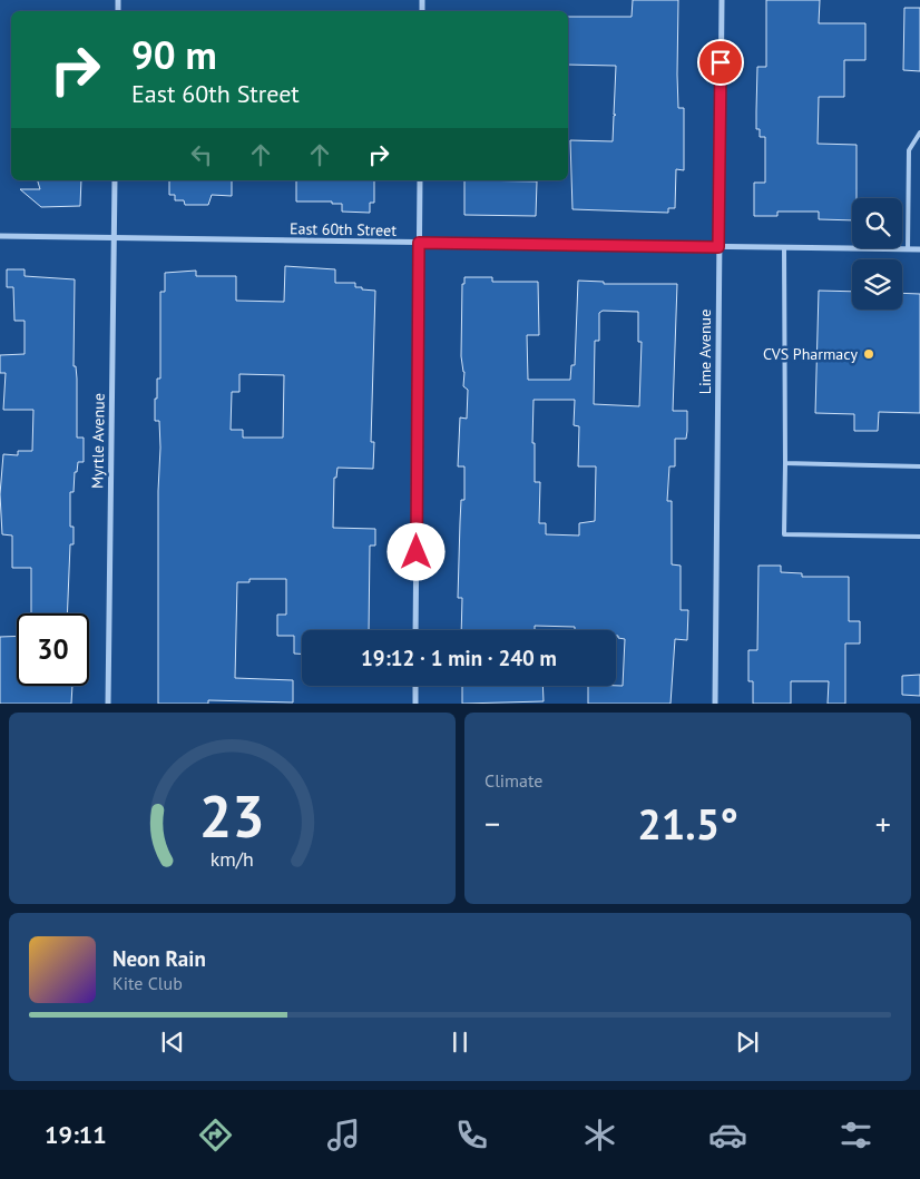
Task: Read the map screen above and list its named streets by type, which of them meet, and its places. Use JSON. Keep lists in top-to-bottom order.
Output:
{
  "streets": {
    "street": ["East 60th Street", "Lime Avenue", "Myrtle Avenue"]
  },
  "crossings": [
    ["East 60th Street", "Lime Avenue"],
    ["East 60th Street", "Myrtle Avenue"]
  ],
  "places": ["CVS Pharmacy"],
  "page": {
    "turn": ["90 m", "East 60th Street"],
    "limit": "30",
    "trip": "19:12 · 1 min · 240 m",
    "tile": "Climate",
    "heat": ["−", "21.5°", "+"],
    "song": ["Neon Rain", "Kite Club"],
    "tabs": "19:11",
    "gauge": ["23", "km/h"]
  }
}
